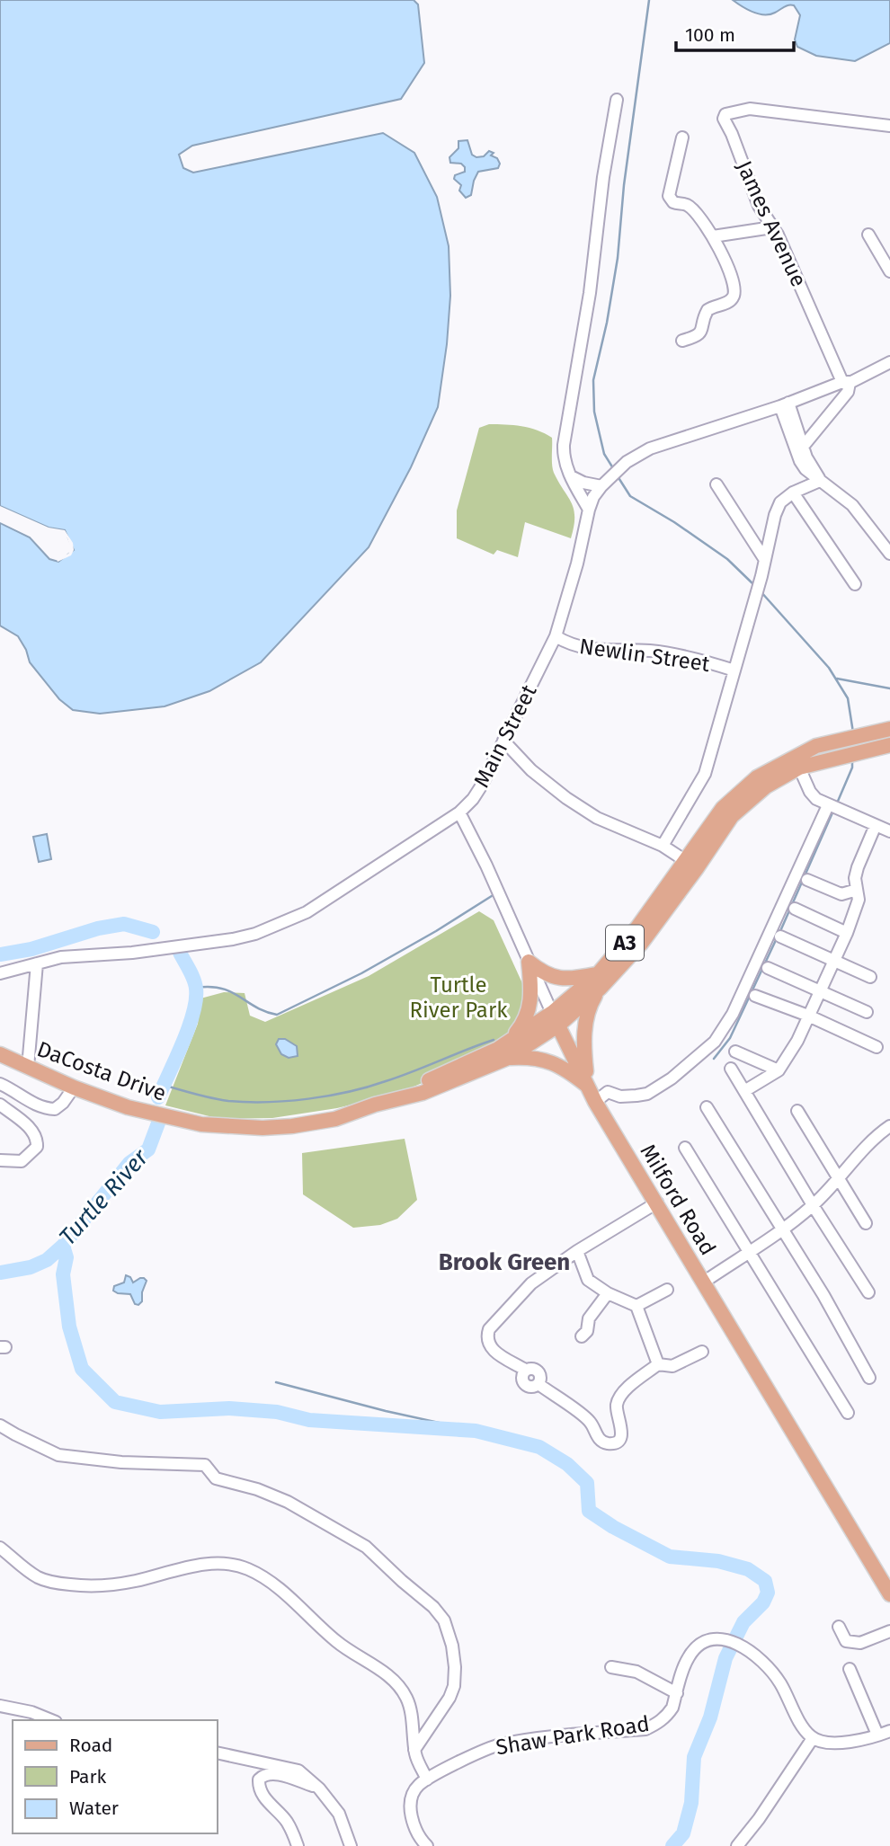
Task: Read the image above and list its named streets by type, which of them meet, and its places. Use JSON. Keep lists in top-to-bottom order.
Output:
{
  "streets": {
    "main road": ["A3", "DaCosta Drive", "Milford Road"],
    "street": [
      "James Avenue",
      "Newlin Street",
      "Main Street",
      "Shaw Park Road"
    ]
  },
  "crossings": [
    ["James Avenue", "Main Street"],
    ["Newlin Street", "Main Street"],
    ["Main Street", "Milford Road"],
    ["A3", "DaCosta Drive"],
    ["A3", "Milford Road"]
  ],
  "districts": ["Brook Green"],
  "water": ["Turtle River"],
  "parks": ["Turtle River Park"],
  "legend": ["Road", "Park", "Water"],
  "scale_bar": "100 m"
}
